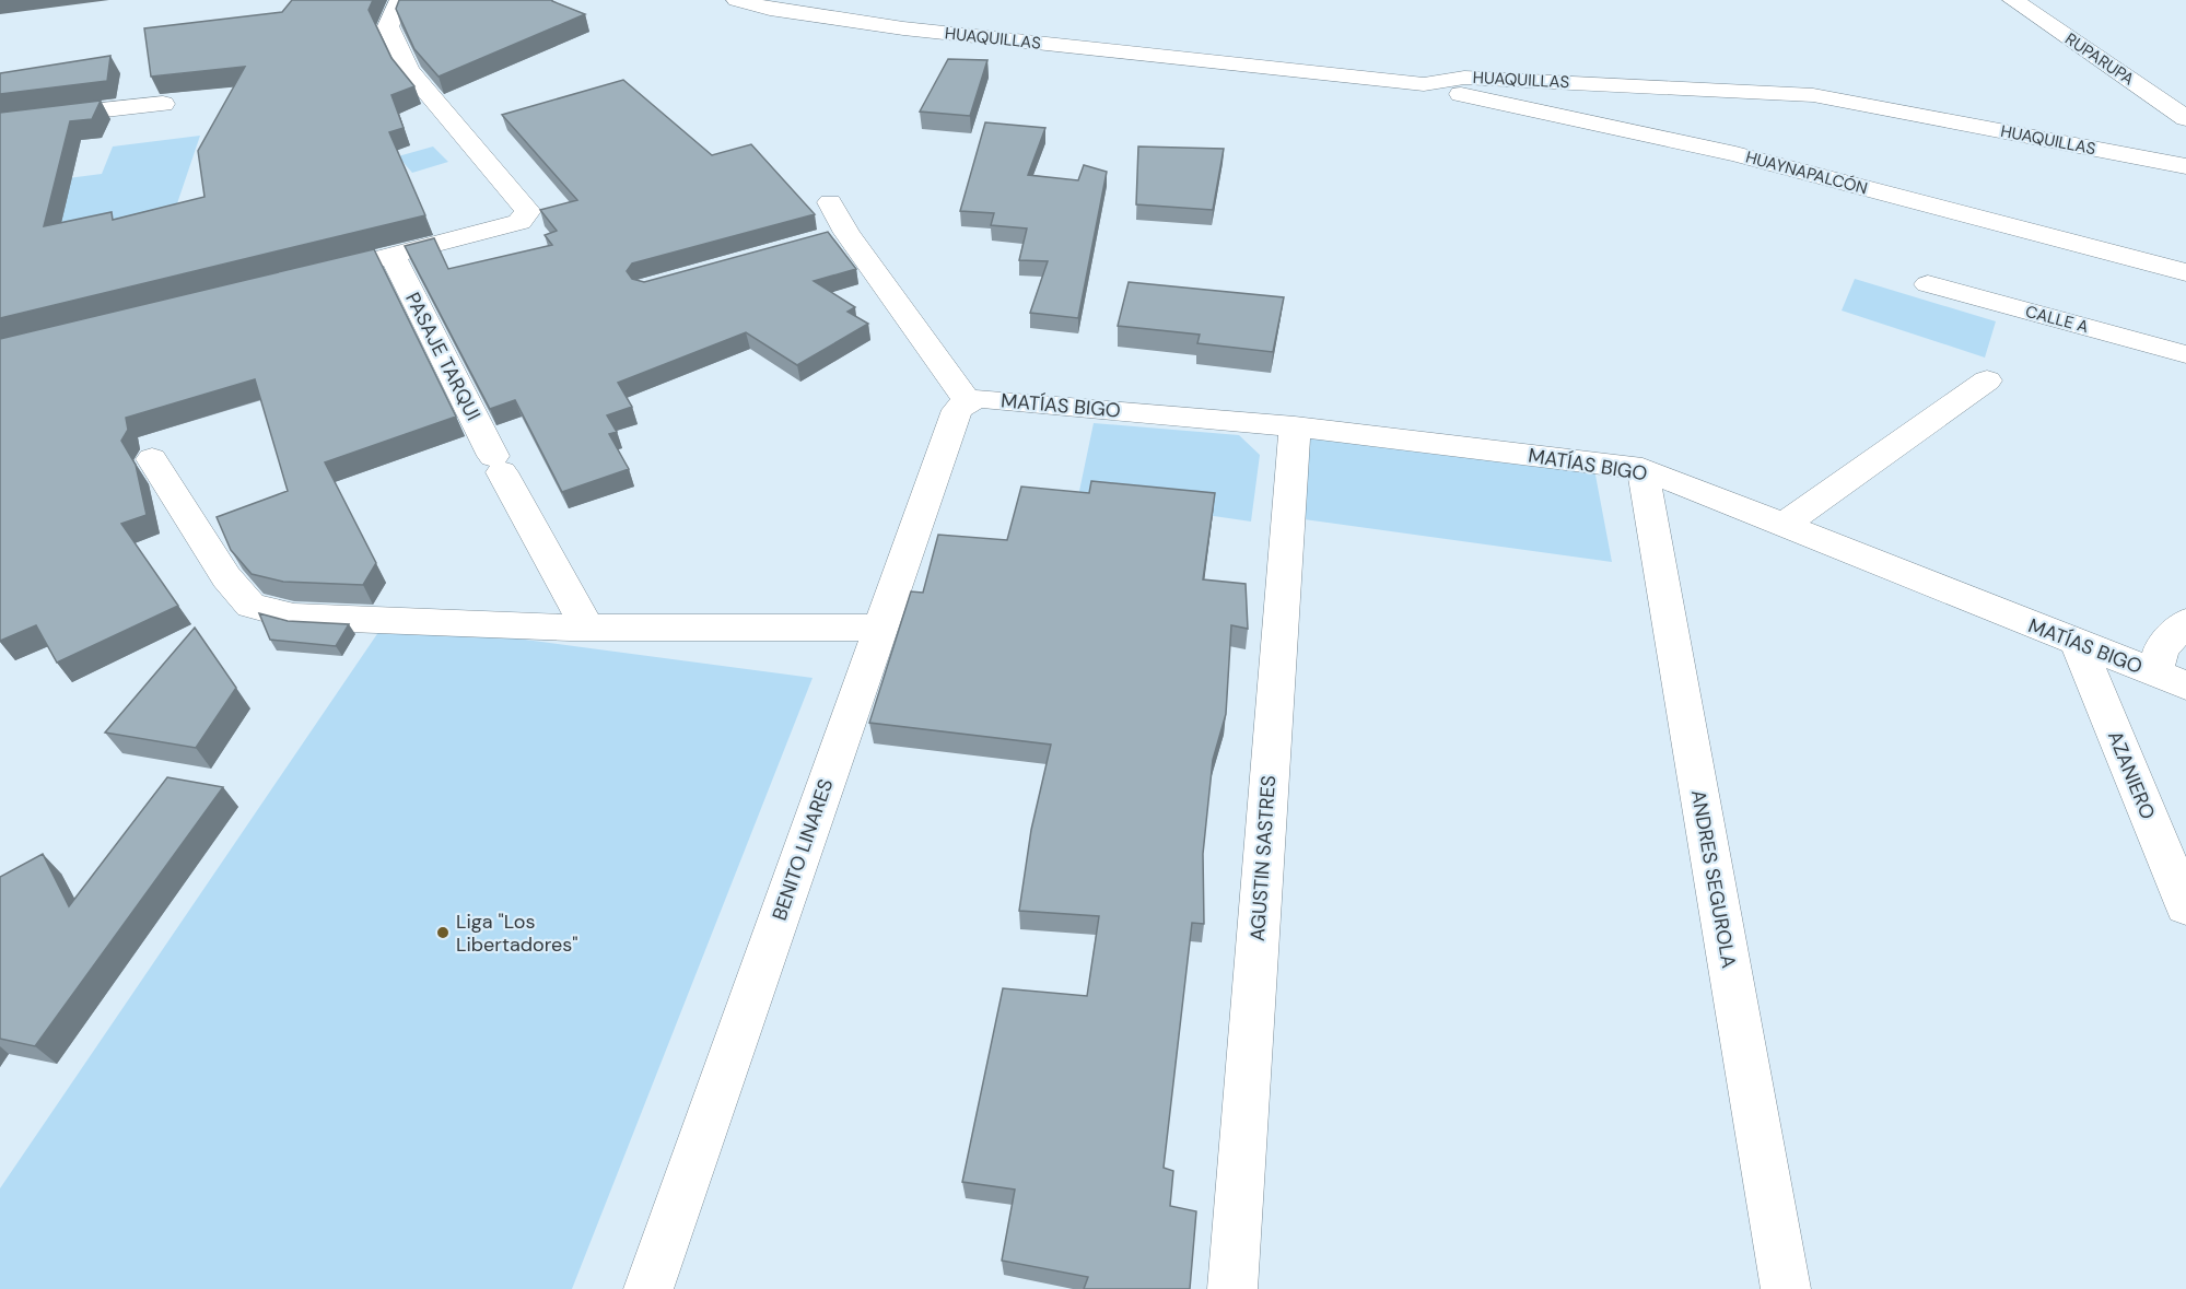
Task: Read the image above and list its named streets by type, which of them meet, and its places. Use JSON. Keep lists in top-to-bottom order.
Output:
{
  "streets": {
    "street": [
      "HUAQUILLAS",
      "RUPARUPA",
      "HUAYNAPALCÓN",
      "CALLE A",
      "PASAJE TARQUI",
      "MATÍAS BIGO",
      "AZANIERO",
      "BENITO LINARES",
      "AGUSTIN SASTRES",
      "ANDRES SEGUROLA"
    ]
  },
  "crossings": [
    ["HUAQUILLAS", "HUAYNAPALCÓN"],
    ["MATÍAS BIGO", "AZANIERO"],
    ["MATÍAS BIGO", "BENITO LINARES"],
    ["MATÍAS BIGO", "AGUSTIN SASTRES"],
    ["MATÍAS BIGO", "ANDRES SEGUROLA"]
  ],
  "places": ["Liga \"Los Libertadores\""]
}
